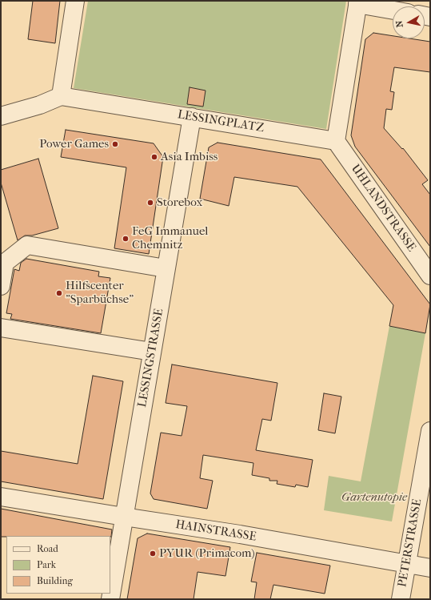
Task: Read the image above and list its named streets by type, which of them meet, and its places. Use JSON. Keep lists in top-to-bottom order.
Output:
{
  "streets": {
    "street": [
      "LESSINGPLATZ",
      "UHLANDSTRASSE",
      "LESSINGSTRASSE",
      "HAINSTRASSE",
      "PETERSTRASSE"
    ]
  },
  "crossings": [
    ["LESSINGPLATZ", "UHLANDSTRASSE"],
    ["LESSINGPLATZ", "LESSINGSTRASSE"],
    ["LESSINGSTRASSE", "HAINSTRASSE"],
    ["HAINSTRASSE", "PETERSTRASSE"]
  ],
  "parks": ["Gartenutopie"],
  "places": [
    "Power Games",
    "Asia Imbiss",
    "Storebox",
    "FeG Immanuel Chemnitz",
    "Hilfscenter \"Sparbüchse\"",
    "PYUR (Primacom)"
  ],
  "legend": ["Road", "Park", "Building"],
  "north": "left"
}
